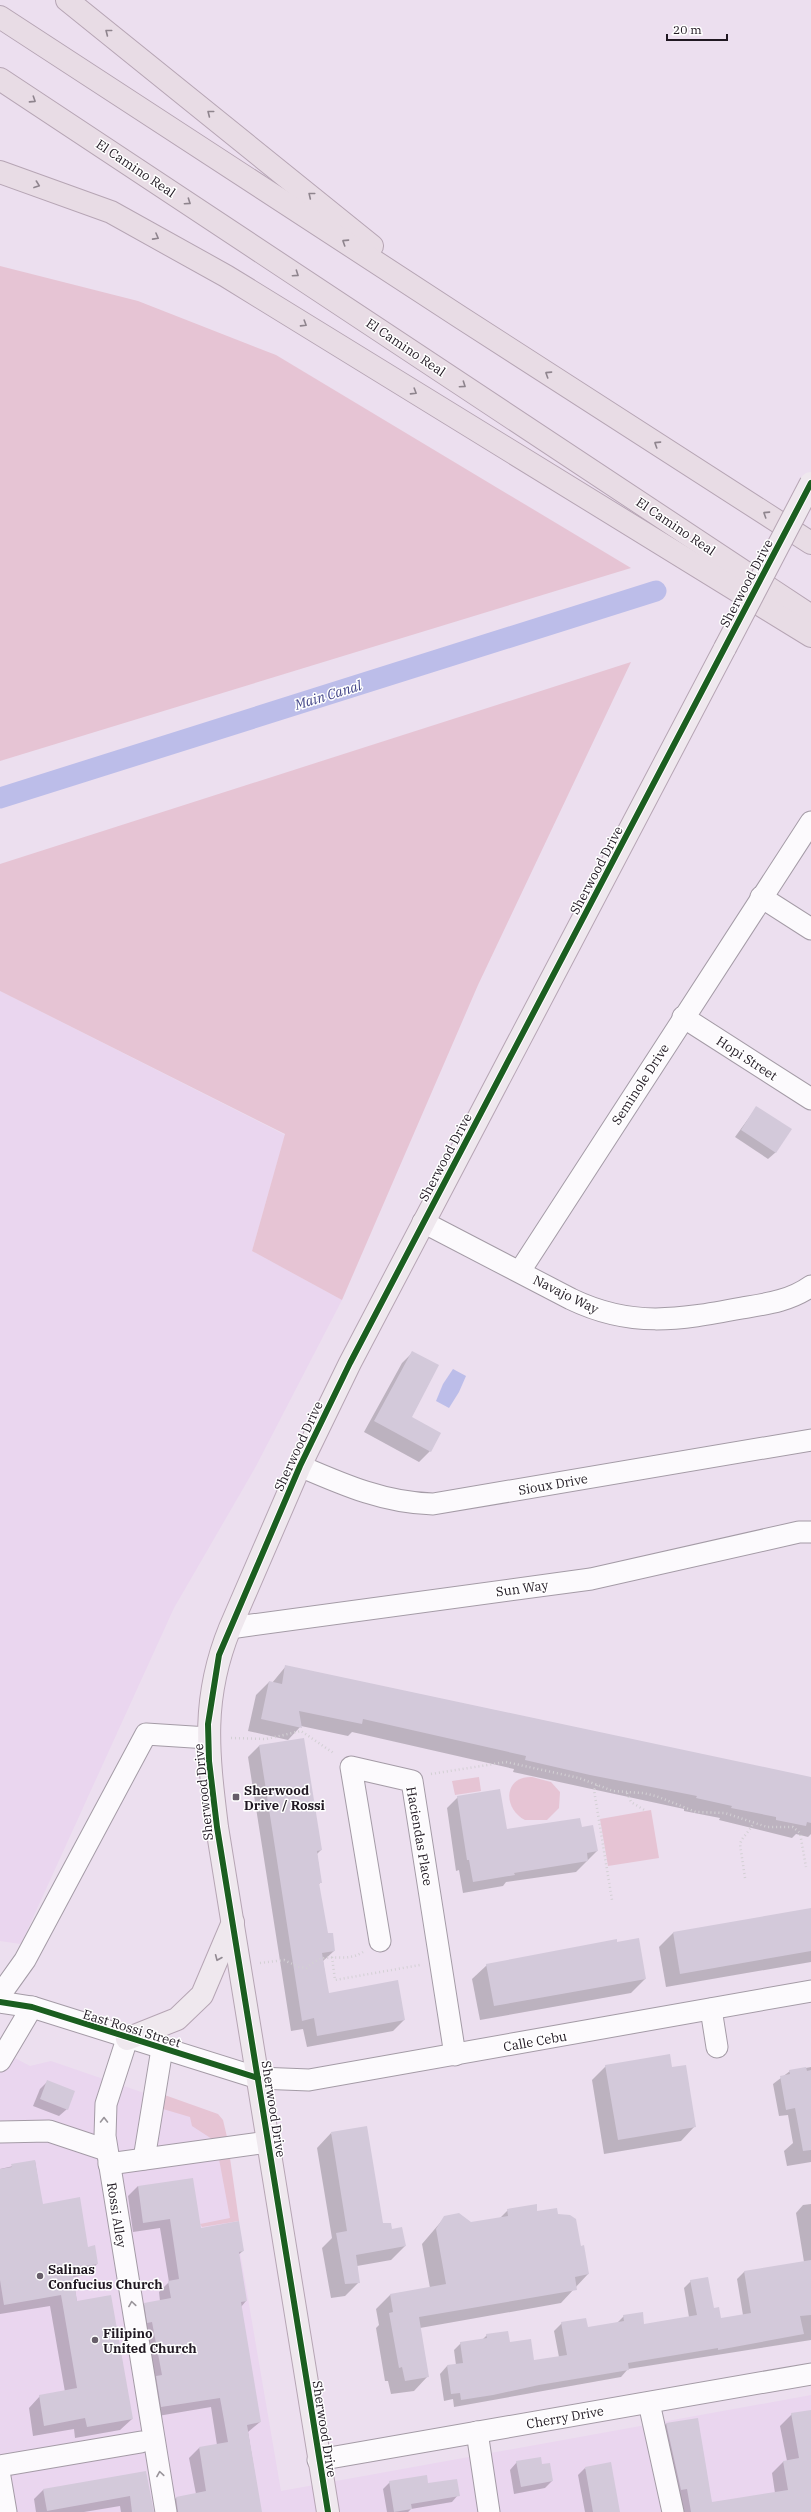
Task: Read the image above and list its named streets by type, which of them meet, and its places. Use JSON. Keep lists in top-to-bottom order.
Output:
{
  "streets": {
    "highway": ["El Camino Real"],
    "main road": ["Sherwood Drive"],
    "street": [
      "Hopi Street",
      "Seminole Drive",
      "Navajo Way",
      "Sioux Drive",
      "Sun Way",
      "Haciendas Place",
      "East Rossi Street",
      "Calle Cebu",
      "Rossi Alley",
      "Cherry Drive"
    ]
  },
  "crossings": [
    ["Sherwood Drive", "Navajo Way"],
    ["Sherwood Drive", "Sioux Drive"],
    ["Sherwood Drive", "Sun Way"],
    ["Sherwood Drive", "East Rossi Street"],
    ["Sherwood Drive", "Calle Cebu"],
    ["Sherwood Drive", "Cherry Drive"],
    ["Hopi Street", "Seminole Drive"],
    ["Seminole Drive", "Navajo Way"],
    ["Haciendas Place", "Calle Cebu"],
    ["East Rossi Street", "Calle Cebu"],
    ["East Rossi Street", "Rossi Alley"]
  ],
  "water": ["Main Canal"],
  "places": {
    "transit": ["Sherwood Drive / Rossi"],
    "other": ["Salinas Confucius Church", "Filipino United Church"]
  },
  "scale_bar": "20 m"
}
